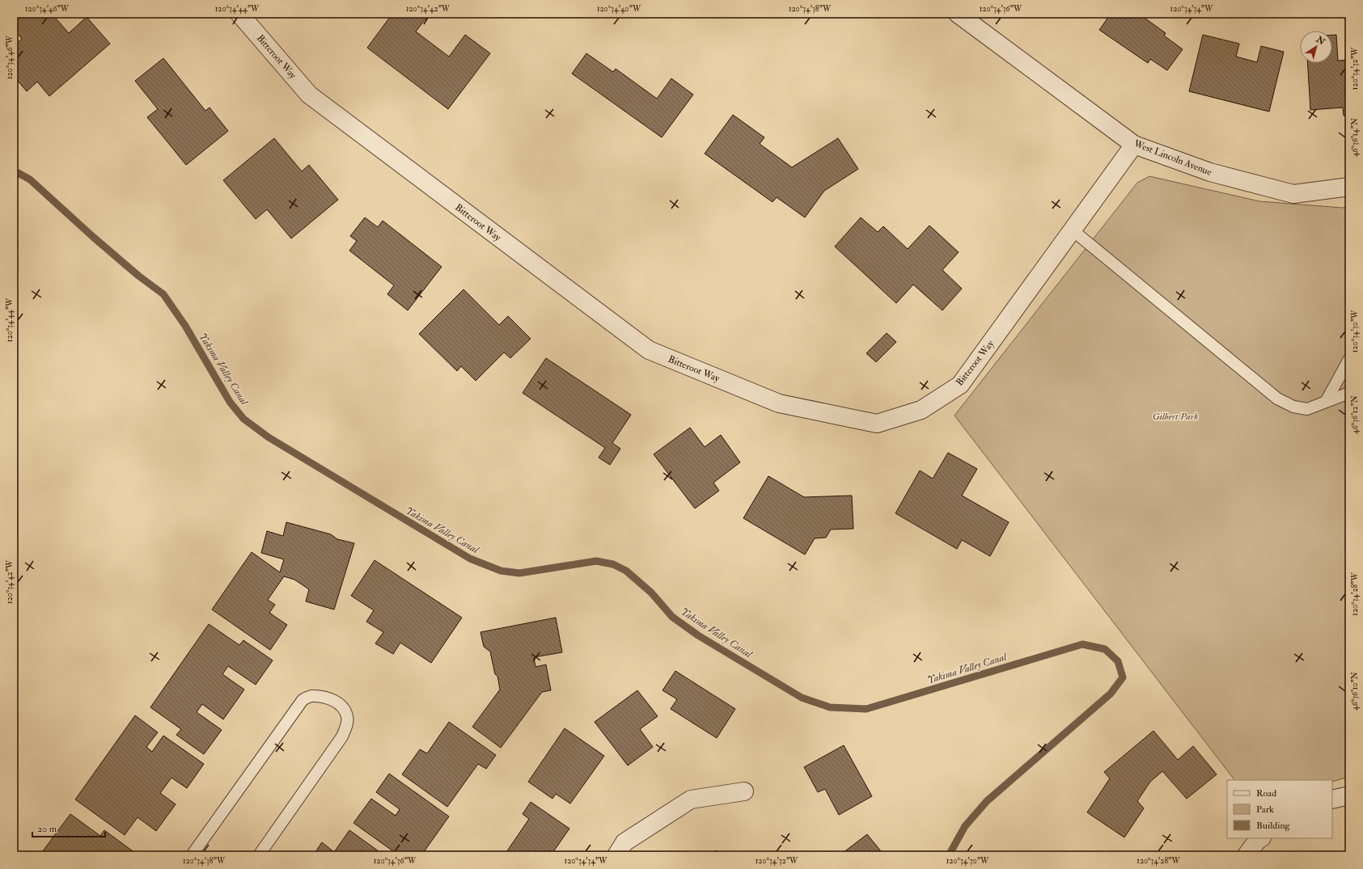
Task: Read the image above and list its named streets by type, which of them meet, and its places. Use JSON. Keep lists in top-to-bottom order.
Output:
{
  "streets": {
    "street": ["Bitteroot Way", "West Lincoln Avenue"]
  },
  "crossings": [
    ["Bitteroot Way", "West Lincoln Avenue"]
  ],
  "water": ["Yakima Valley Canal"],
  "parks": ["Gilbert Park"],
  "legend": ["Road", "Park", "Building"],
  "scale_bar": "20 m",
  "north": "top right",
  "coordinates": [
    "120°34'46\"W",
    "120°34'44\"W",
    "120°34'42\"W",
    "120°34'40\"W",
    "120°34'38\"W",
    "120°34'36\"W",
    "120°34'34\"W",
    "120°34'32\"W",
    "46°36'14\"N",
    "120°34'30\"W",
    "46°36'12\"N",
    "120°34'28\"W",
    "46°36'10\"N"
  ]
}
